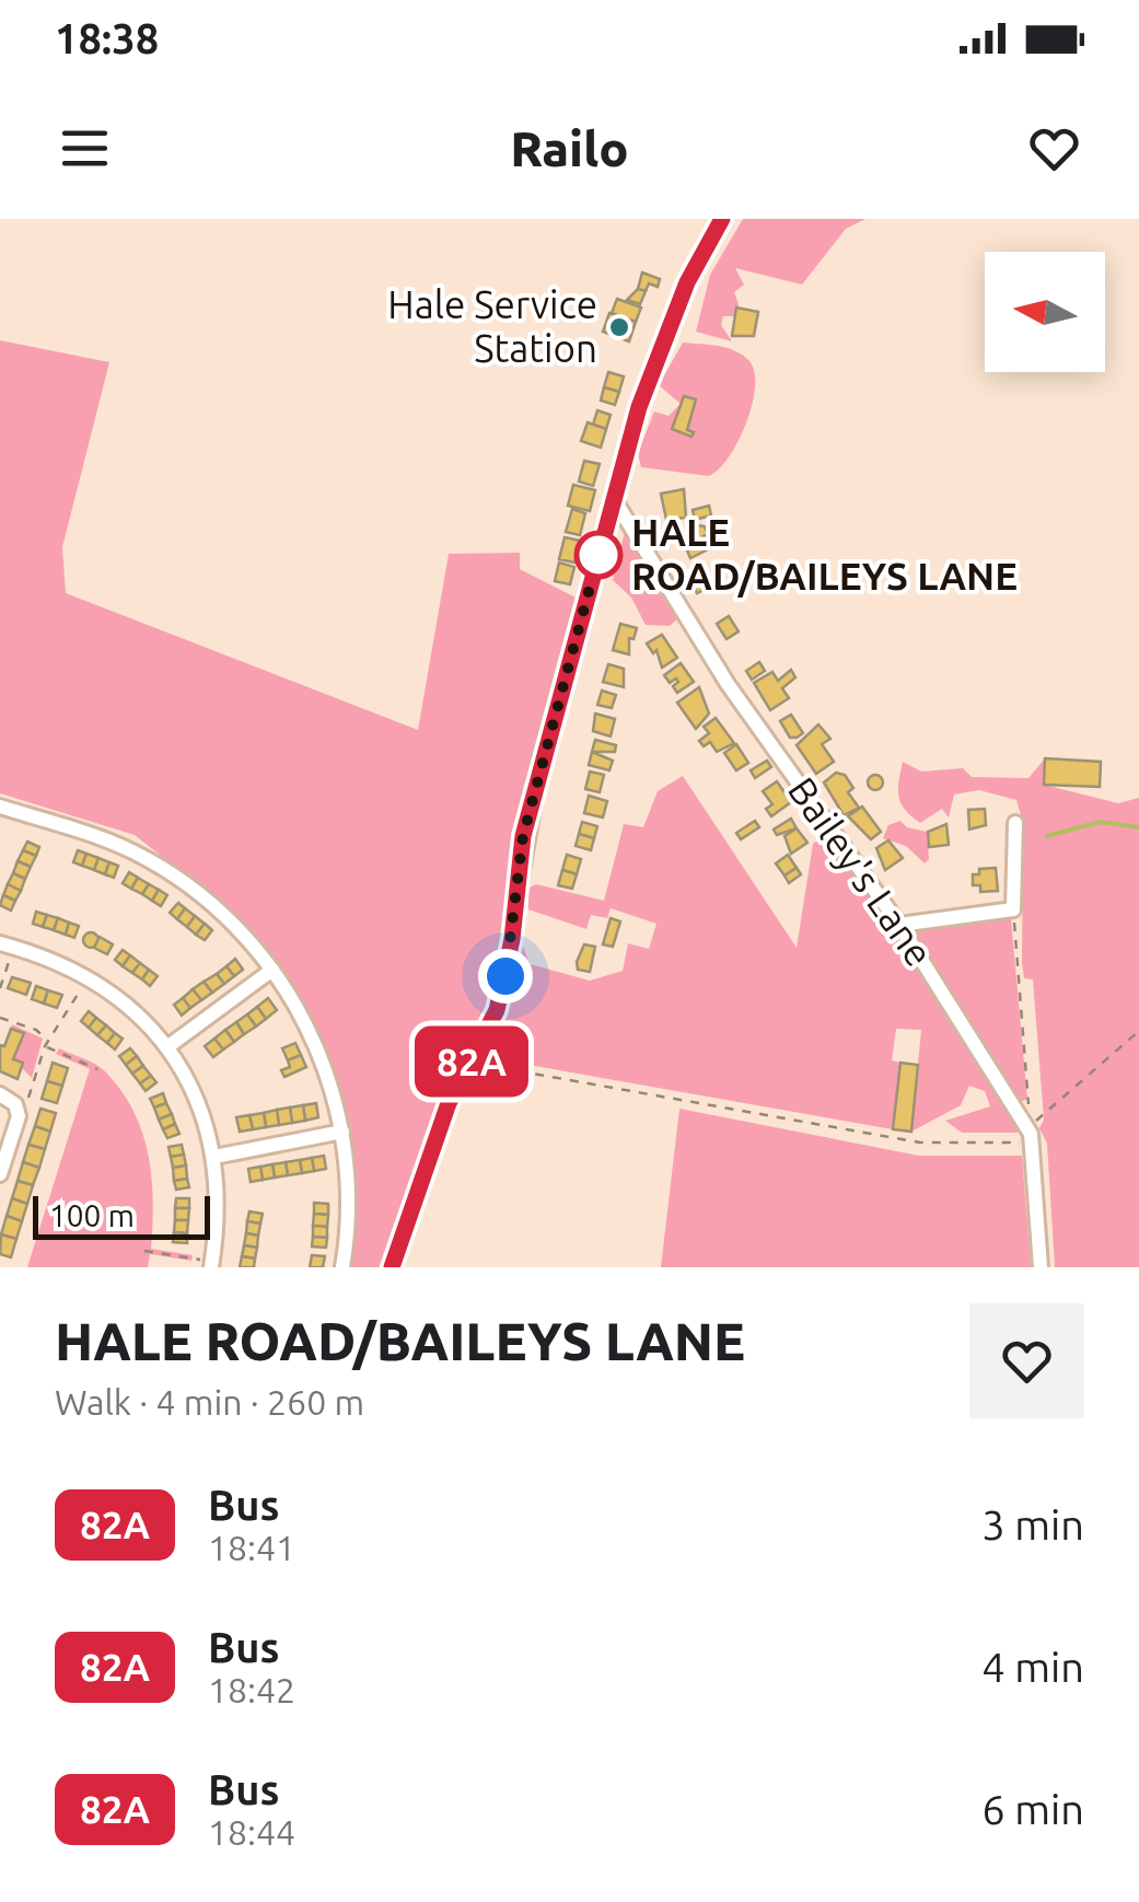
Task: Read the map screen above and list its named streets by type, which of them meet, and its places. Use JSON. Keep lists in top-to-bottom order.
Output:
{
  "streets": {
    "street": ["Bailey's Lane"]
  },
  "places": ["Hale Service Station", "HALE ROAD/BAILEYS LANE"],
  "lines": ["bus line 82A"],
  "scale_bar": "100 m",
  "north": "left",
  "page": {
    "status": "18:38",
    "header": "Railo",
    "on_map": "82A",
    "scale": "100 m",
    "heading": ["HALE ROAD/BAILEYS LANE", "Walk · 4 min · 260 m"],
    "list": [
      {
        "mark": "82A",
        "name": "Bus",
        "note": "18:41",
        "value": "3 min"
      },
      {
        "mark": "82A",
        "name": "Bus",
        "note": "18:42",
        "value": "4 min"
      },
      {
        "mark": "82A",
        "name": "Bus",
        "note": "18:44",
        "value": "6 min"
      }
    ]
  }
}
